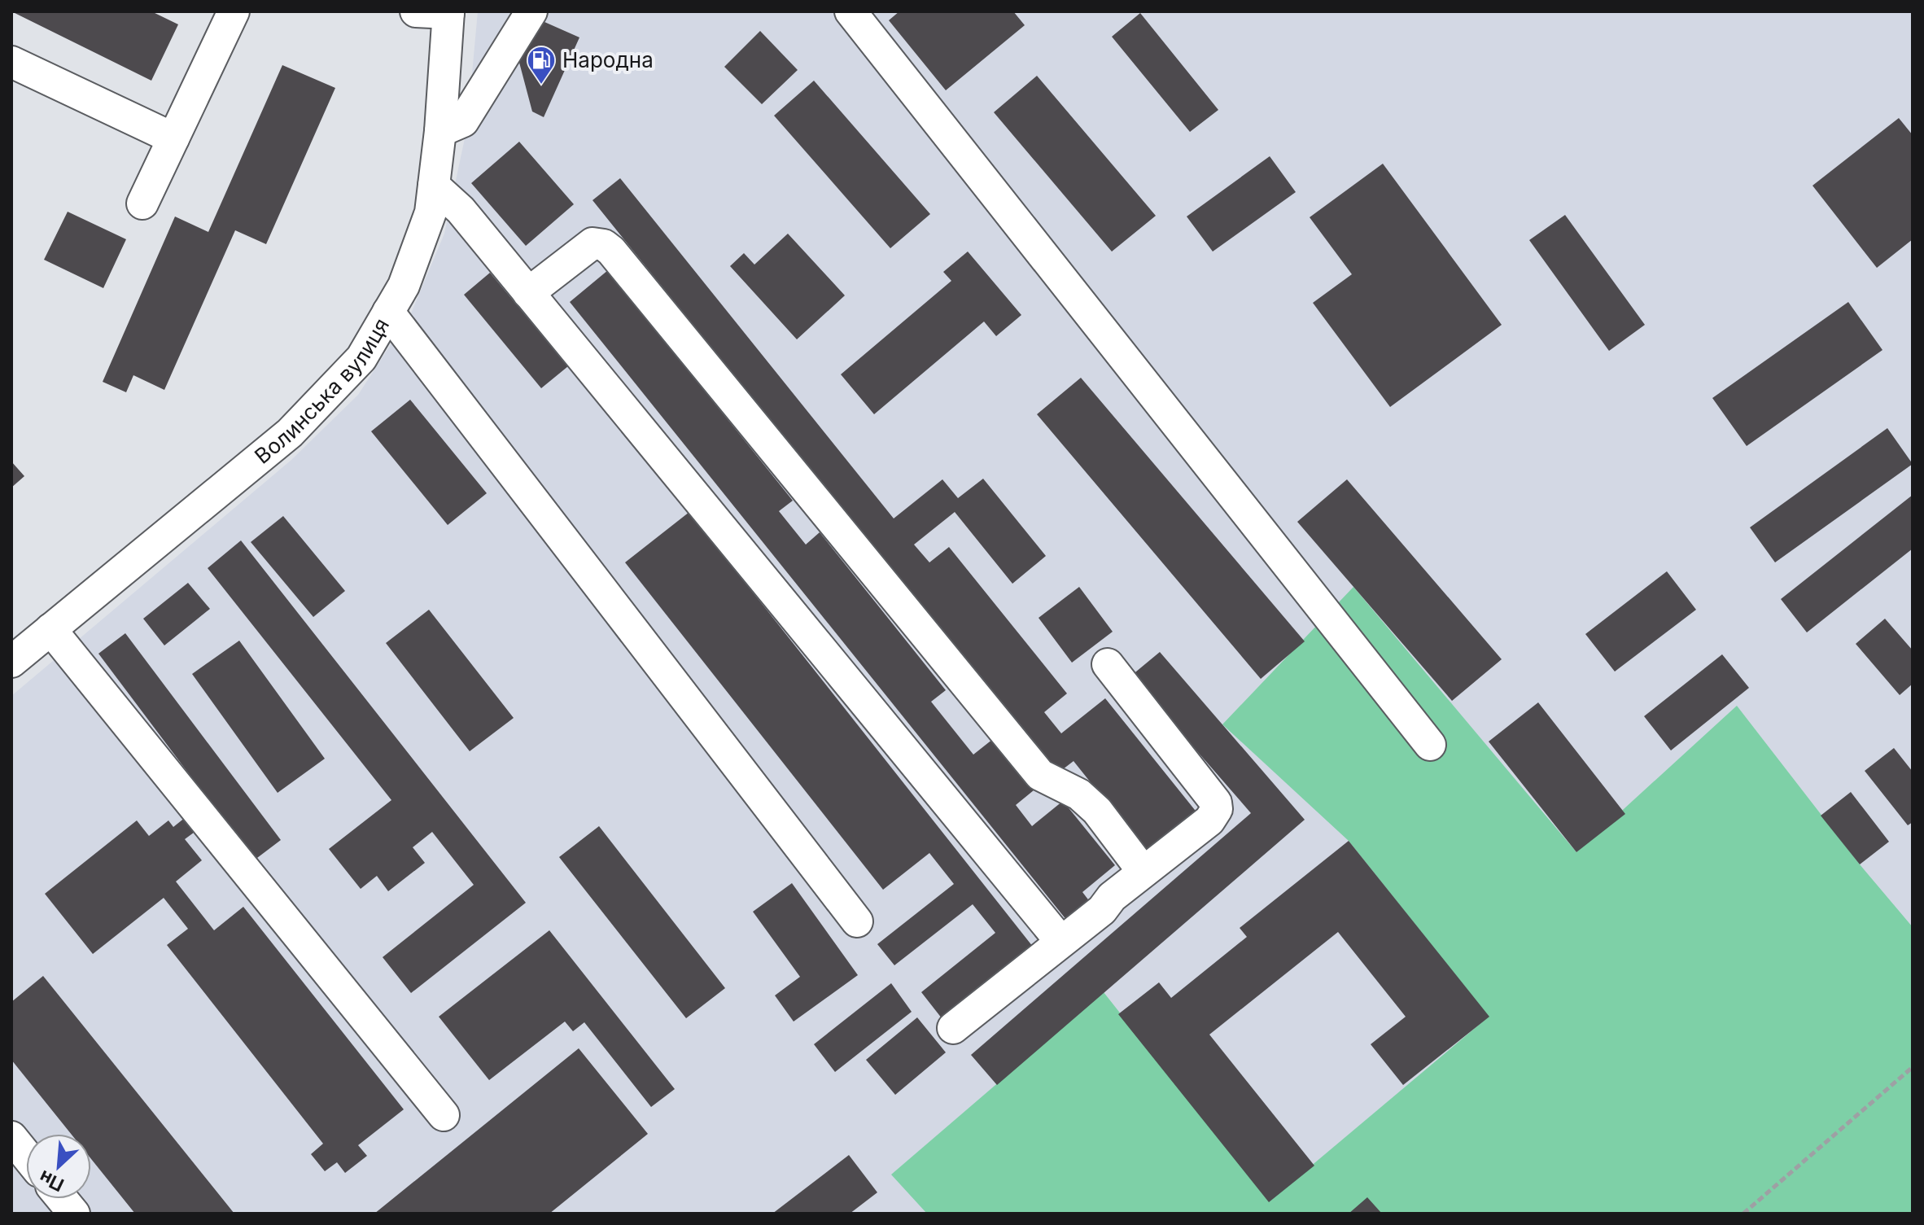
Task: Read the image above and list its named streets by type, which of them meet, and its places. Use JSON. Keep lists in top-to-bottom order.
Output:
{
  "streets": {
    "street": ["Волинська вулиця"]
  },
  "places": {
    "fuel station": ["Народна"]
  },
  "north": "bottom left"
}
